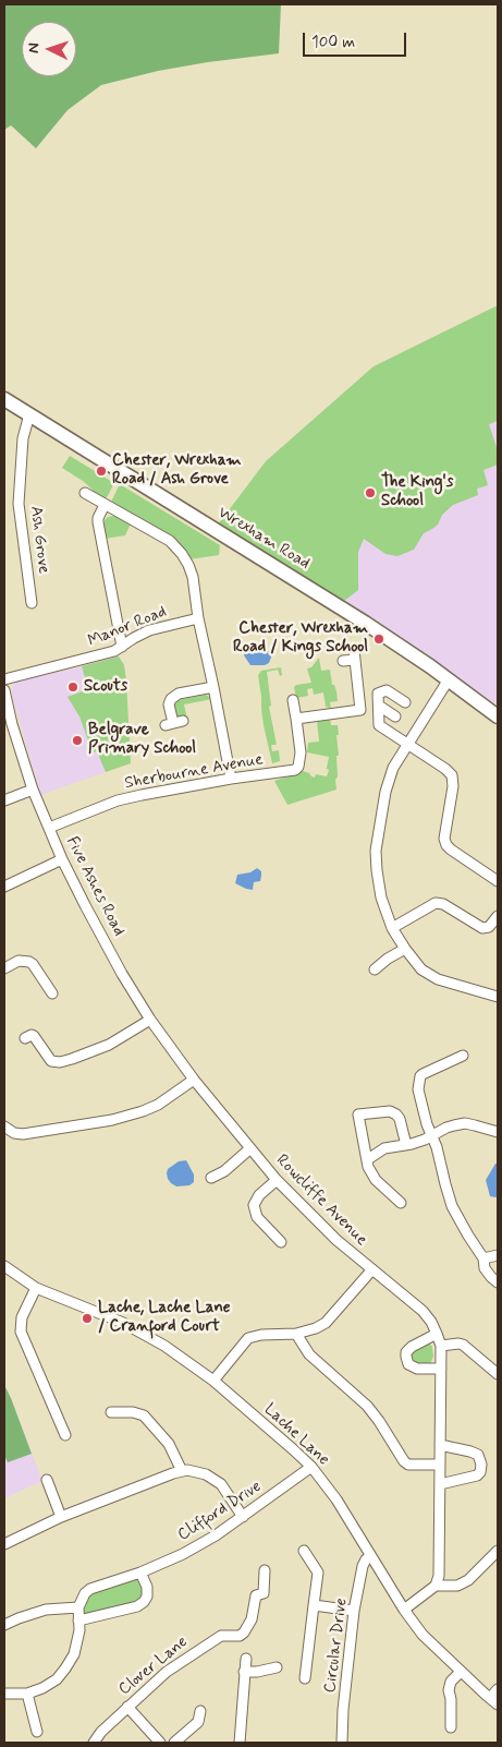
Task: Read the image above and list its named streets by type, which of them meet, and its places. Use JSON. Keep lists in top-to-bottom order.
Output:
{
  "streets": {
    "highway": ["Wrexham Road"],
    "street": [
      "Ash Grove",
      "Manor Road",
      "Sherbourne Avenue",
      "Five Ashes Road",
      "Rowcliffe Avenue",
      "Lache Lane",
      "Clifford Drive",
      "Circular Drive",
      "Clover Lane"
    ]
  },
  "crossings": [
    ["Wrexham Road", "Ash Grove"],
    ["Sherbourne Avenue", "Five Ashes Road"],
    ["Five Ashes Road", "Rowcliffe Avenue"],
    ["Lache Lane", "Clifford Drive"],
    ["Lache Lane", "Circular Drive"]
  ],
  "places": [
    "Chester, Wrexham Road / Ash Grove",
    "The King's School",
    "Chester, Wrexham Road / Kings School",
    "Scouts",
    "Belgrave Primary School",
    "Lache, Lache Lane / Cranford Court"
  ],
  "scale_bar": "100 m",
  "north": "left"
}
